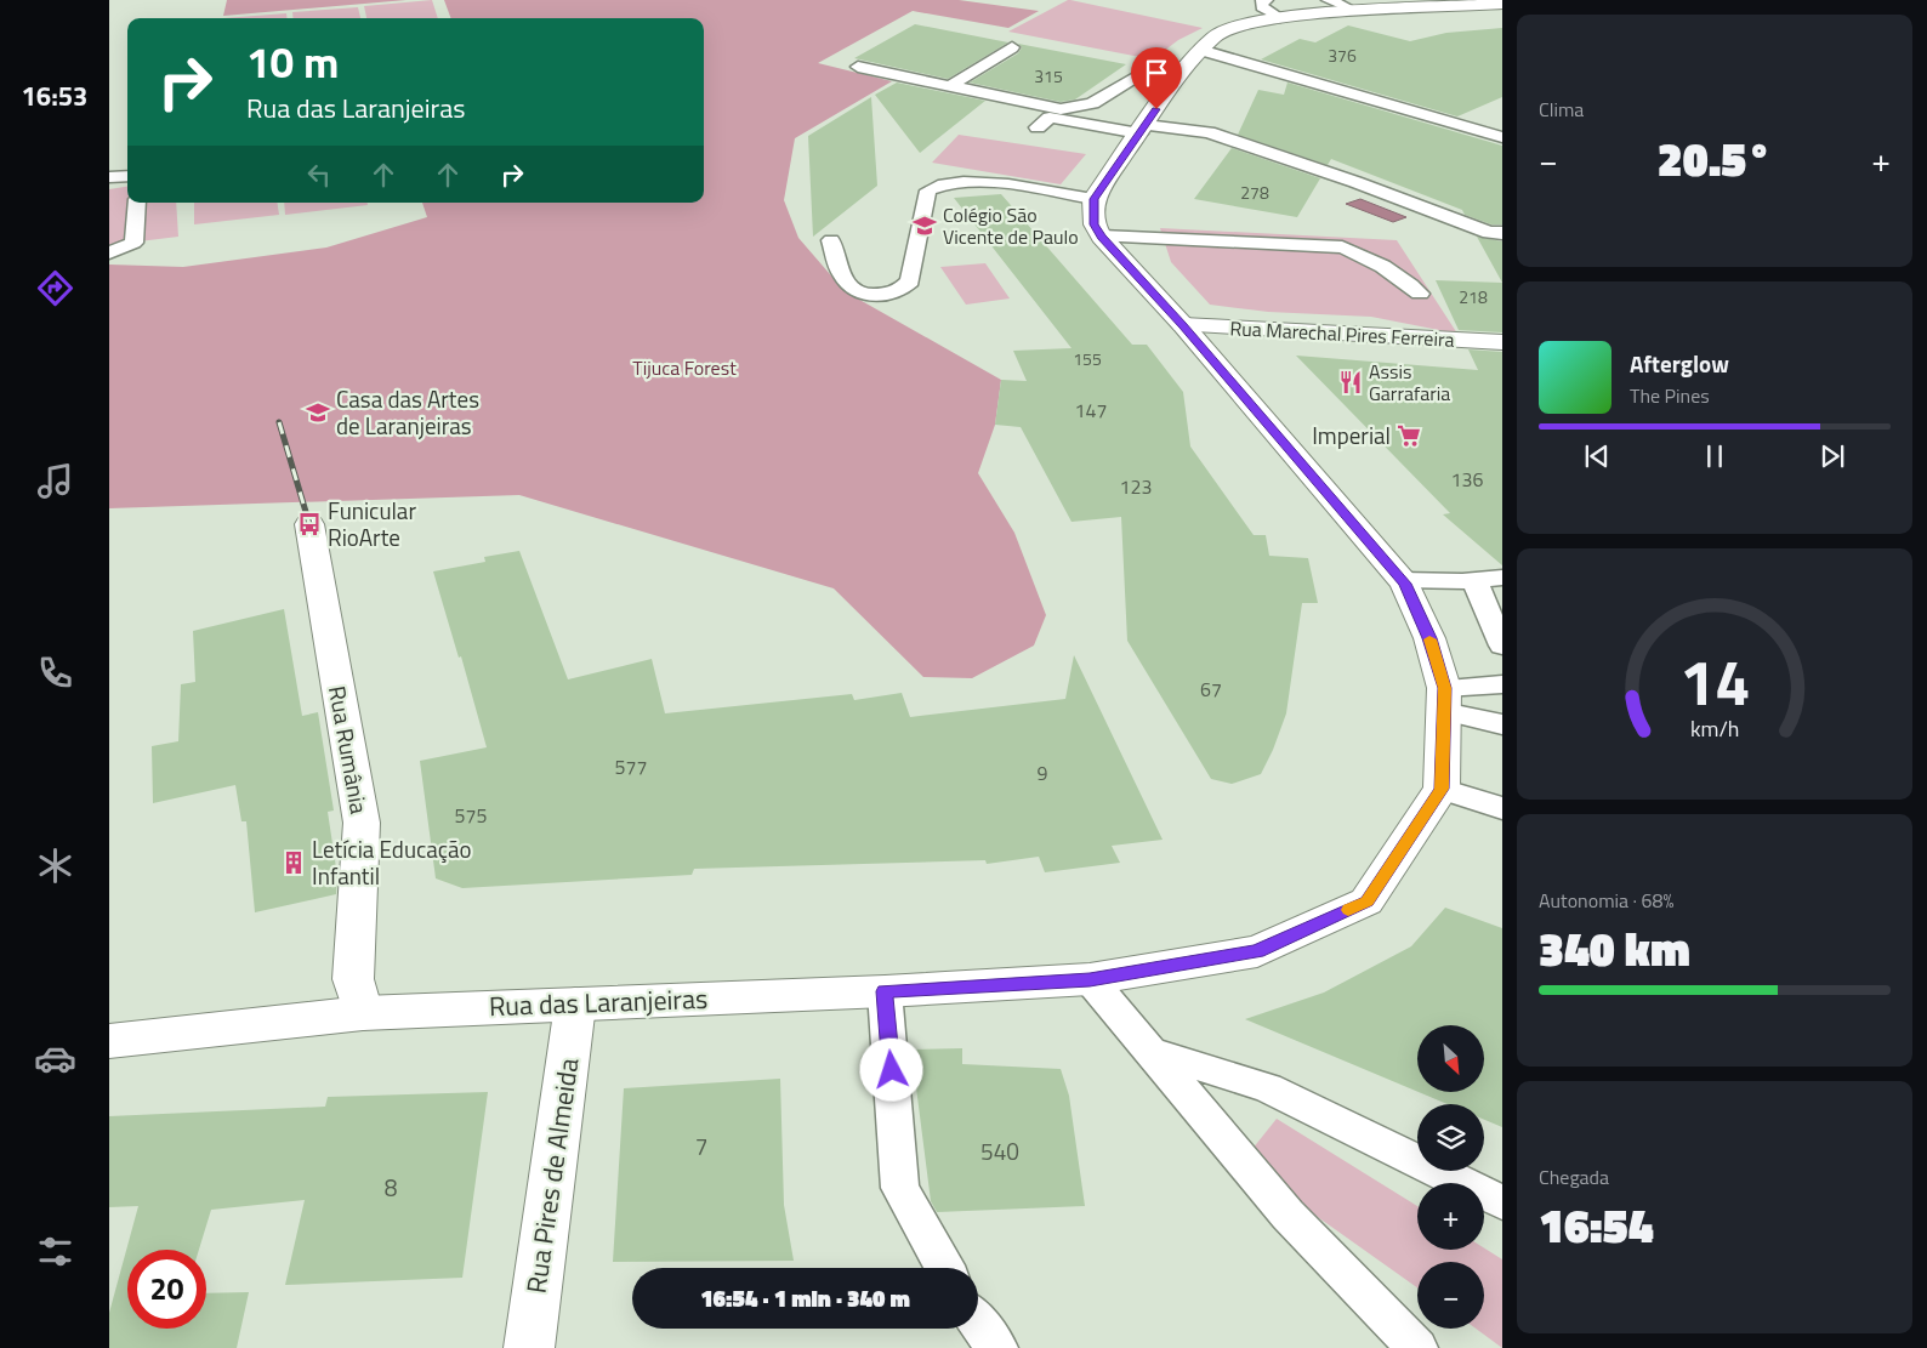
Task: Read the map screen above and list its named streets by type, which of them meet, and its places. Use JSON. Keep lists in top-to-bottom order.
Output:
{
  "streets": {
    "main road": [
      "Rua Marechal Pires Ferreira",
      "Rua Rumânia",
      "Rua das Laranjeiras",
      "Rua Pires de Almeida"
    ]
  },
  "crossings": [
    ["Rua Rumânia", "Rua das Laranjeiras"],
    ["Rua das Laranjeiras", "Rua Pires de Almeida"]
  ],
  "parks": ["Tijuca Forest"],
  "places": {
    "school or university": ["Colégio São Vicente de Paulo", "Casa das Artes de Laranjeiras"],
    "restaurant": ["Assis Garrafaria"],
    "supermarket": ["Imperial"],
    "bus stop": ["Funicular RioArte"],
    "building": ["Letícia Educação Infantil"]
  },
  "house_numbers": [
    "376",
    "315",
    "278",
    "218",
    "155",
    "147",
    "136",
    "123",
    "67",
    "577",
    "9",
    "575",
    "7",
    "540",
    "8"
  ],
  "north": "bottom right",
  "page": {
    "tabs": "16:53",
    "tile": [
      "Clima",
      ["Autonomia · 68%", "340 km"],
      ["Chegada", "16:54"]
    ],
    "turn": ["10 m", "Rua das Laranjeiras"],
    "heat": ["−", "20.5°", "+"],
    "song": ["Afterglow", "The Pines"],
    "map_buttons": ["+", "−"],
    "limit": "20",
    "trip": "16:54 · 1 min · 340 m",
    "gauge": ["14", "km/h"]
  }
}
